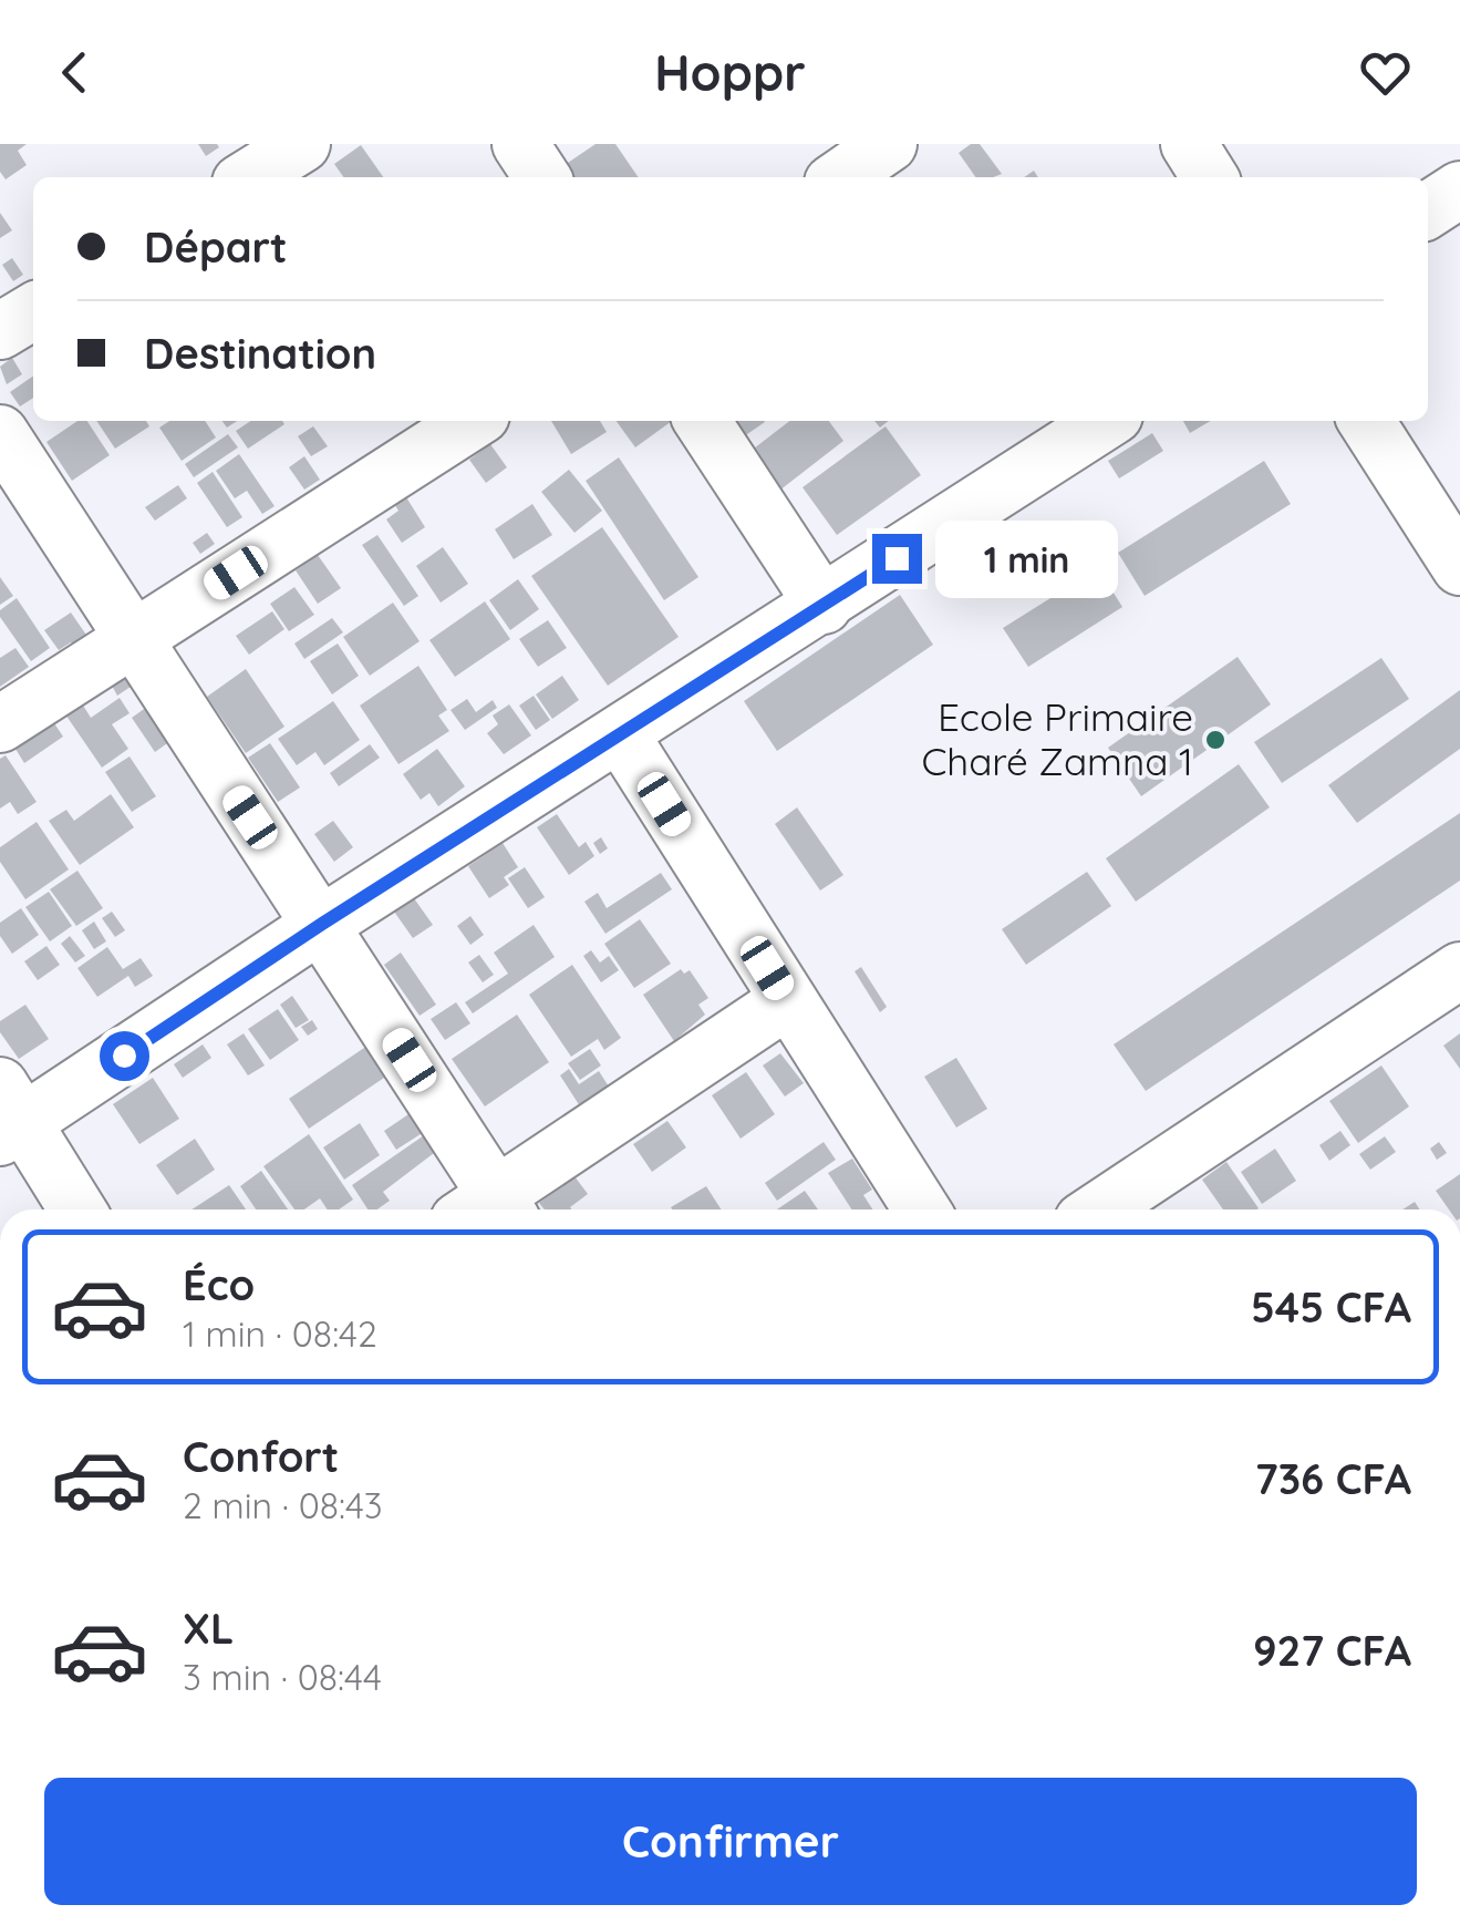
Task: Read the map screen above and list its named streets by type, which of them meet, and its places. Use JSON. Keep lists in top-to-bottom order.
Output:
{
  "places": ["Ecole Primaire Charé Zamna 1"],
  "page": {
    "header": "Hoppr",
    "banner": ["Départ", "Destination"],
    "bubble": "1 min",
    "list": [
      {
        "name": "Éco",
        "note": "1 min · 08:42",
        "value": "545 CFA"
      },
      {
        "name": "Confort",
        "note": "2 min · 08:43",
        "value": "736 CFA"
      },
      {
        "name": "XL",
        "note": "3 min · 08:44",
        "value": "927 CFA"
      }
    ],
    "buttons": "Confirmer"
  }
}
